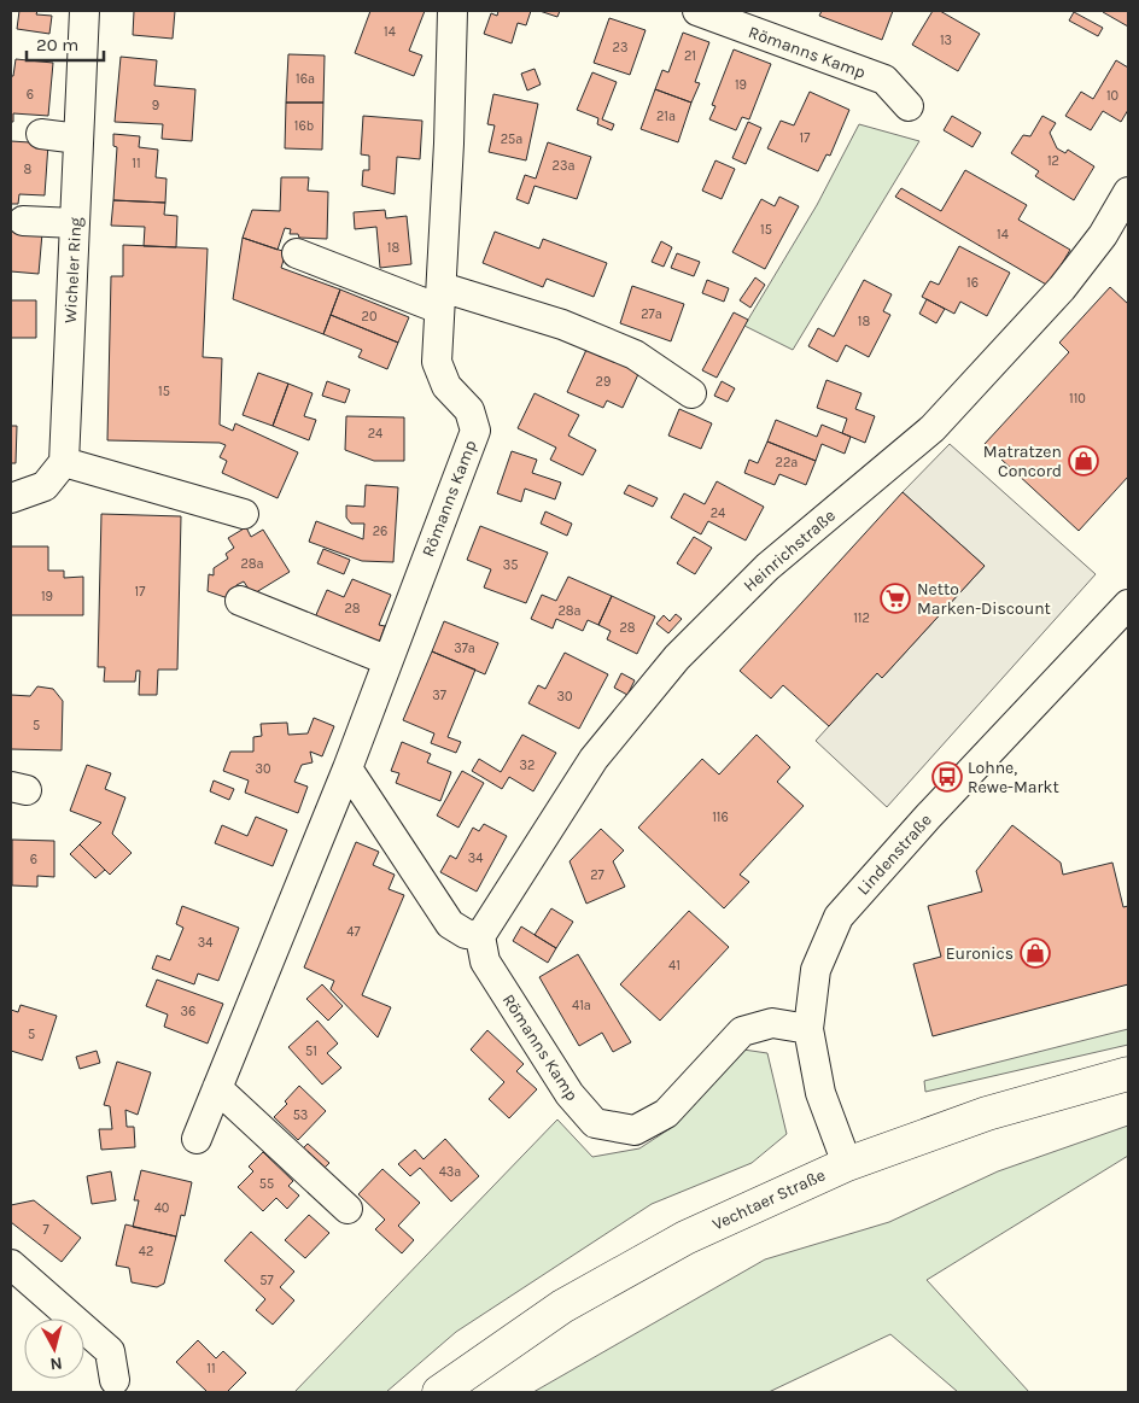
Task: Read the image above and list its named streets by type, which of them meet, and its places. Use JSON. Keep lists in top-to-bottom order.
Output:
{
  "streets": {
    "main road": ["Vechtaer Straße"],
    "street": [
      "Römanns Kamp",
      "Wicheler Ring",
      "Heinrichstraße",
      "Lindenstraße"
    ]
  },
  "crossings": [
    ["Römanns Kamp", "Heinrichstraße"],
    ["Römanns Kamp", "Lindenstraße"],
    ["Lindenstraße", "Vechtaer Straße"]
  ],
  "places": {
    "shop": ["Matratzen Concord", "Euronics"],
    "supermarket": ["Netto Marken-Discount"],
    "bus stop": ["Lohne, Rewe-Markt"]
  },
  "house_numbers": [
    "14",
    "13",
    "23",
    "21",
    "16a",
    "19",
    "6",
    "10",
    "9",
    "21a",
    "16b",
    "17",
    "25a",
    "12",
    "11",
    "23a",
    "8",
    "15",
    "14",
    "18",
    "16",
    "27a",
    "20",
    "18",
    "29",
    "15",
    "110",
    "24",
    "22a",
    "24",
    "26",
    "28a",
    "35",
    "17",
    "19",
    "28",
    "28a",
    "112",
    "28",
    "37a",
    "37",
    "30",
    "5",
    "32",
    "30",
    "116",
    "34",
    "6",
    "27",
    "47",
    "34",
    "41",
    "41a",
    "36",
    "5",
    "51",
    "53",
    "43a",
    "55",
    "40",
    "7",
    "42",
    "57",
    "11"
  ],
  "scale_bar": "20 m",
  "north": "bottom"
}
